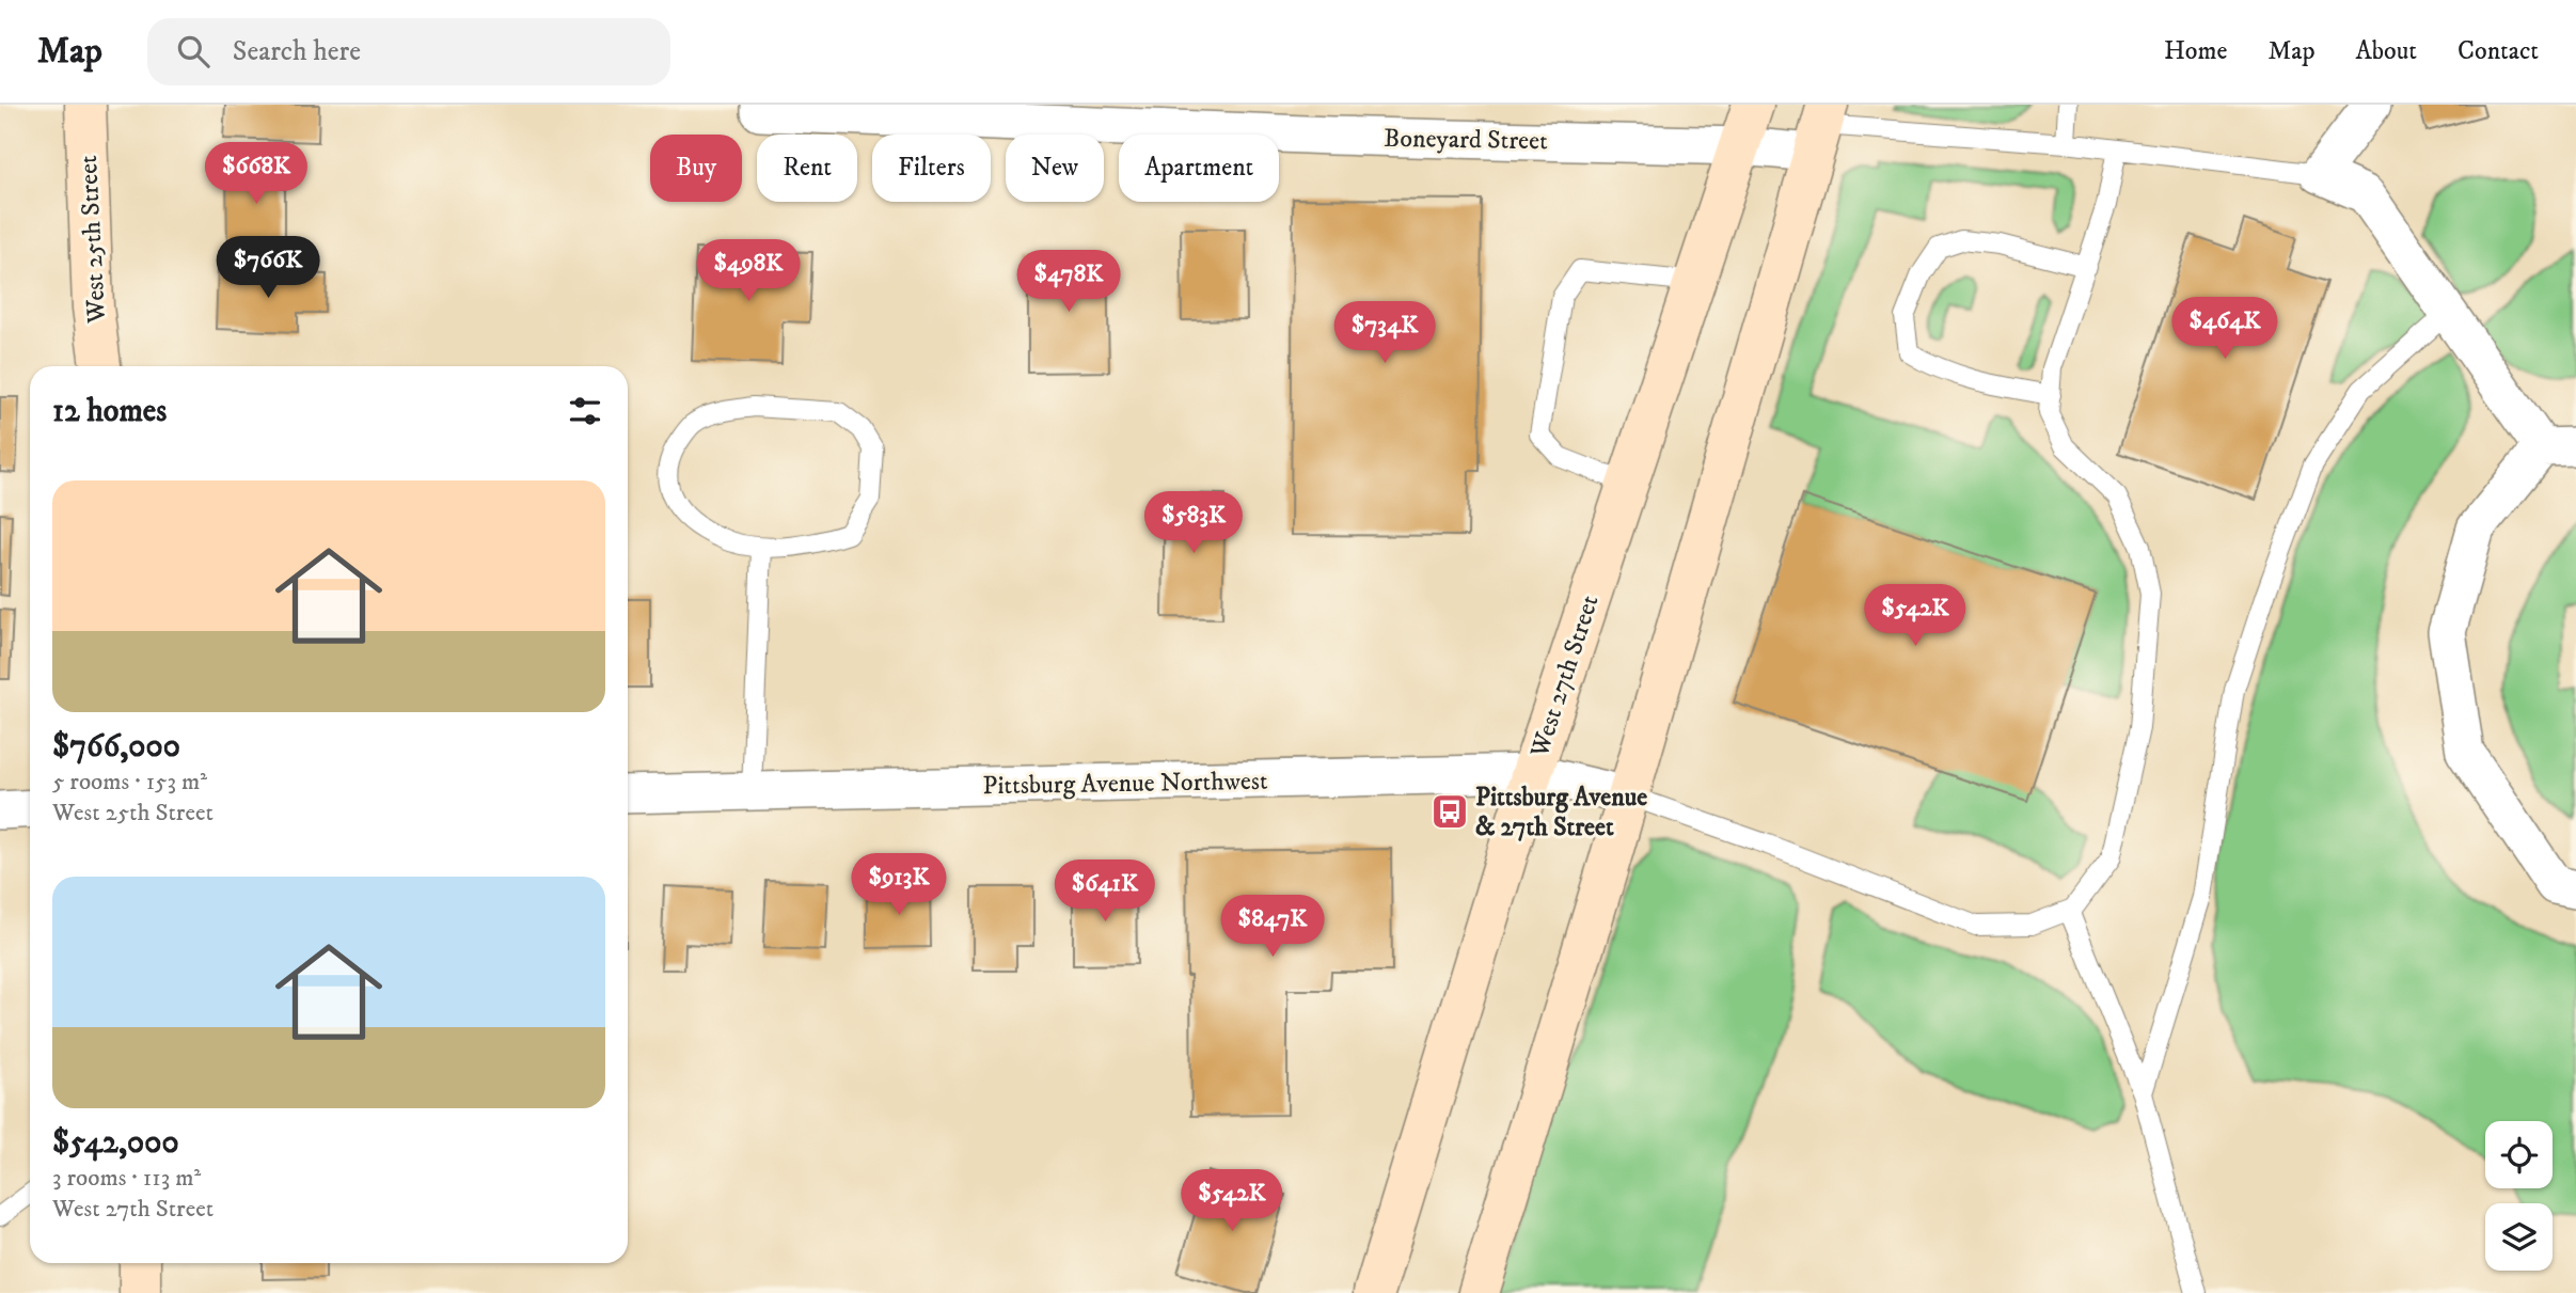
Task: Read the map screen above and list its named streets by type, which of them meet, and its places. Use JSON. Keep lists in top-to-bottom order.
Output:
{
  "streets": {
    "street": [
      "Boneyard Street",
      "West 25th Street",
      "West 27th Street",
      "Pittsburg Avenue Northwest"
    ]
  },
  "crossings": [
    ["Boneyard Street", "West 27th Street"],
    ["West 27th Street", "Pittsburg Avenue Northwest"]
  ],
  "places": {
    "bus stop": ["Pittsburg Avenue & 27th Street"]
  },
  "page": {
    "header": "Map",
    "search": "Search here",
    "nav": [
      "Home",
      "Map",
      "About",
      "Contact"
    ],
    "chip": [
      "Buy",
      "Rent",
      "Filters",
      "New",
      "Apartment"
    ],
    "price": [
      "$668K",
      "$766K",
      "$498K",
      "$478K",
      "$464K",
      "$734K",
      "$583K",
      "$542K",
      "$913K",
      "$641K",
      "$847K",
      "$542K"
    ],
    "heading": "12 homes",
    "list": [
      {
        "name": "$766,000",
        "note": "5 rooms · 153 m² · West 25th Street"
      },
      {
        "name": "$542,000",
        "note": "3 rooms · 113 m² · West 27th Street"
      }
    ]
  }
}
